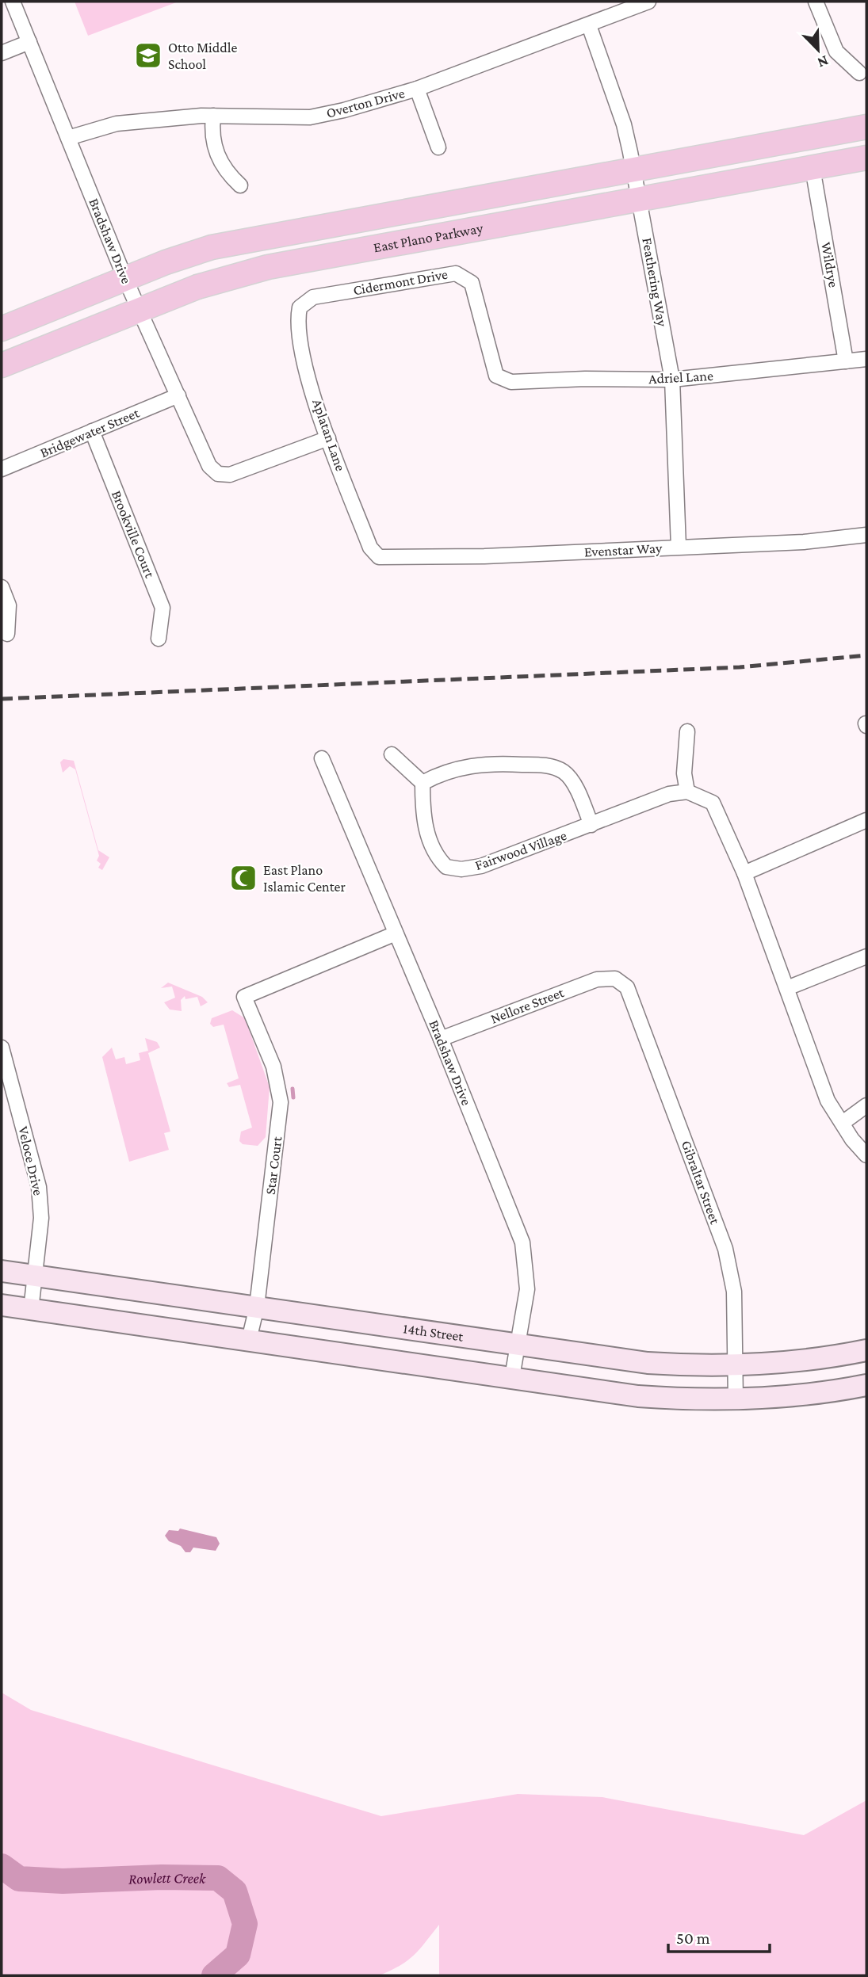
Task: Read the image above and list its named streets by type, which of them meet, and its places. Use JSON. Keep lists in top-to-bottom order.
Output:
{
  "streets": {
    "main road": ["East Plano Parkway", "14th Street"],
    "street": [
      "Overton Drive",
      "Bradshaw Drive",
      "Wildrye",
      "Cidermont Drive",
      "Feathering Way",
      "Adriel Lane",
      "Bridgewater Street",
      "Aplatan Lane",
      "Brookville Court",
      "Evenstar Way",
      "Fairwood Village",
      "Nellore Street",
      "Veloce Drive",
      "Star Court",
      "Gibraltar Street"
    ]
  },
  "crossings": [
    ["Overton Drive", "Bradshaw Drive"],
    ["Overton Drive", "Feathering Way"],
    ["East Plano Parkway", "Bradshaw Drive"],
    ["East Plano Parkway", "Wildrye"],
    ["East Plano Parkway", "Feathering Way"],
    ["Bradshaw Drive", "Bridgewater Street"],
    ["Bradshaw Drive", "Aplatan Lane"],
    ["Bradshaw Drive", "Nellore Street"],
    ["Bradshaw Drive", "Star Court"],
    ["Bradshaw Drive", "14th Street"],
    ["Wildrye", "Adriel Lane"],
    ["Cidermont Drive", "Adriel Lane"],
    ["Cidermont Drive", "Aplatan Lane"],
    ["Feathering Way", "Adriel Lane"],
    ["Feathering Way", "Evenstar Way"],
    ["Bridgewater Street", "Brookville Court"],
    ["Aplatan Lane", "Evenstar Way"],
    ["Nellore Street", "Gibraltar Street"],
    ["Veloce Drive", "14th Street"],
    ["Star Court", "14th Street"],
    ["Gibraltar Street", "14th Street"]
  ],
  "water": ["Rowlett Creek"],
  "places": {
    "school or university": ["Otto Middle School"],
    "mosque": ["East Plano Islamic Center"]
  },
  "scale_bar": "50 m",
  "north": "bottom right"
}
